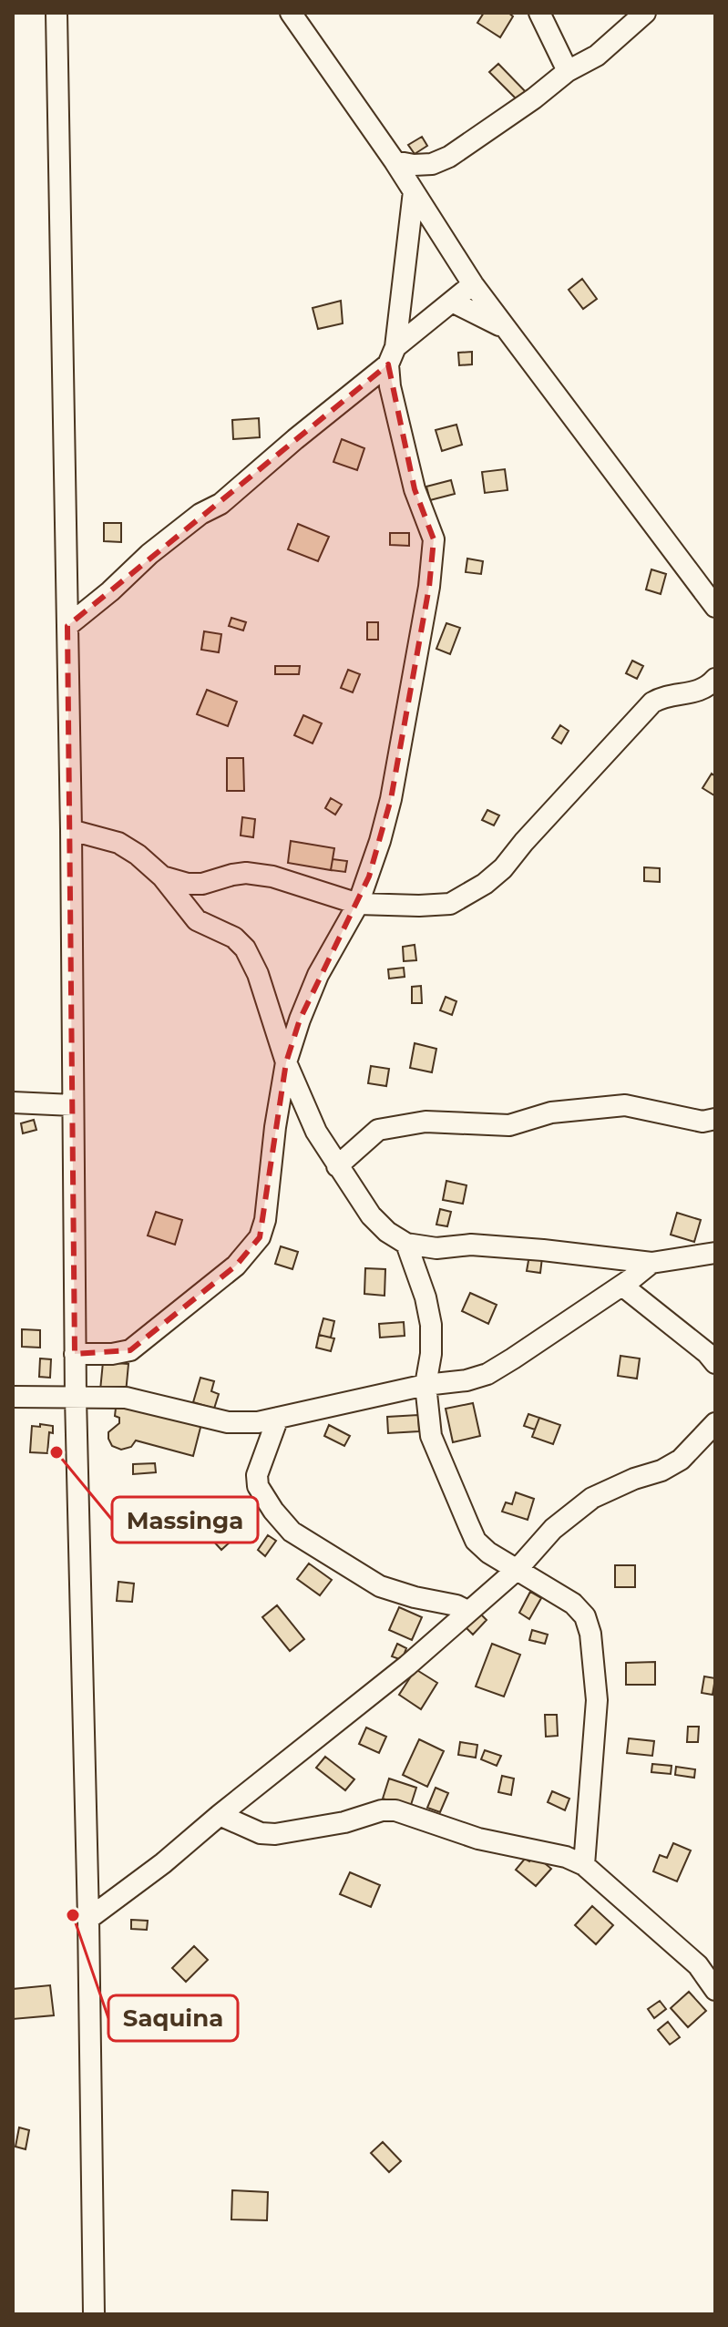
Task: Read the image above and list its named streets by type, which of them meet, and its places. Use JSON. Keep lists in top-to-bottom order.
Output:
{
  "places": ["Massinga", "Saquina"]
}
